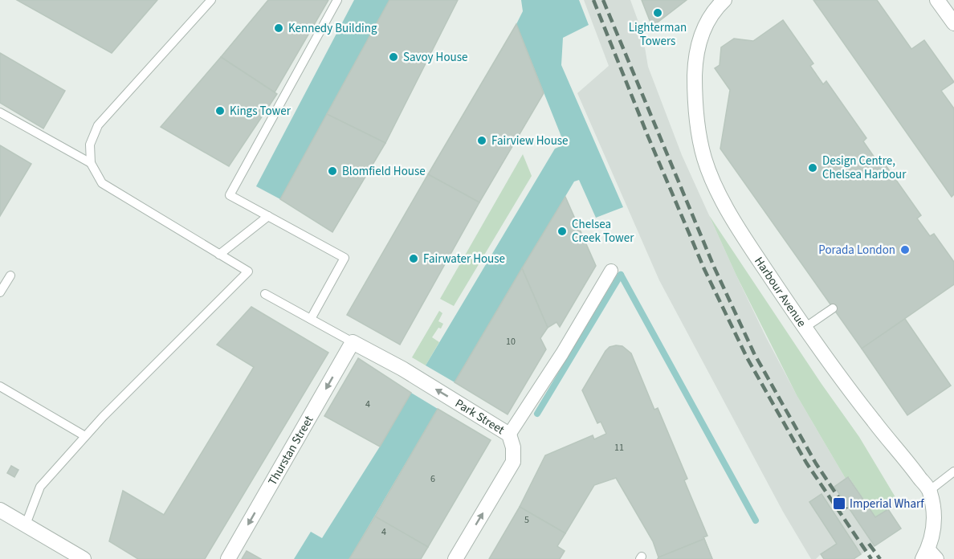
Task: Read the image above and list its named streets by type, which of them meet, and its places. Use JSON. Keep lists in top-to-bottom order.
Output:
{
  "streets": {
    "street": ["Harbour Avenue", "Park Street", "Thurstan Street"]
  },
  "crossings": [
    ["Park Street", "Thurstan Street"]
  ],
  "one_way": ["Thurstan Street"],
  "places": {
    "other": [
      "Lighterman Towers",
      "Kennedy Building",
      "Savoy House",
      "Kings Tower",
      "Fairview House",
      "Design Centre, Chelsea Harbour",
      "Blomfield House",
      "Chelsea Creek Tower",
      "Porada London",
      "Fairwater House"
    ],
    "transit": ["Imperial Wharf"]
  },
  "house_numbers": [
    "10",
    "4",
    "11",
    "6",
    "5",
    "4"
  ]
}
